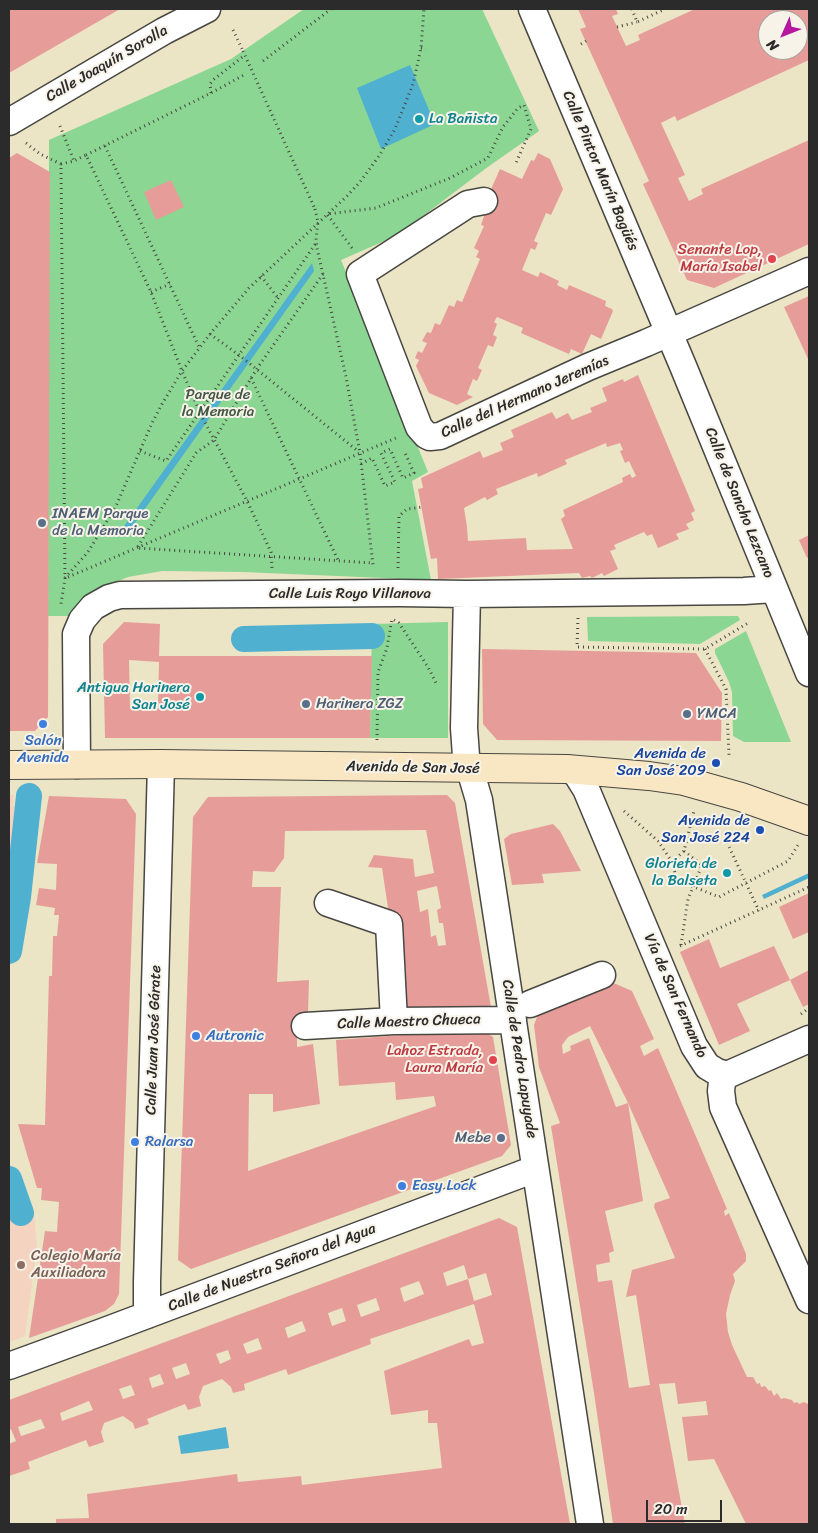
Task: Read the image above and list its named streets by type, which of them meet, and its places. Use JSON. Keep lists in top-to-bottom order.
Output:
{
  "streets": {
    "main road": ["Avenida de San José"],
    "street": [
      "Calle Joaquín Sorolla",
      "Calle Pintor Marín Bagüés",
      "Calle del Hermano Jeremías",
      "Calle de Sancho Lezcano",
      "Calle Luis Royo Villanova",
      "Vía de San Fernando",
      "Calle Maestro Chueca",
      "Calle Juan José Gárate",
      "Calle de Pedro Lapuyade",
      "Calle de Nuestra Señora del Agua"
    ]
  },
  "crossings": [
    ["Calle Pintor Marín Bagüés", "Calle del Hermano Jeremías"],
    ["Calle Pintor Marín Bagüés", "Calle de Sancho Lezcano"],
    ["Calle del Hermano Jeremías", "Calle de Sancho Lezcano"],
    ["Calle de Sancho Lezcano", "Calle Luis Royo Villanova"],
    ["Calle Luis Royo Villanova", "Avenida de San José"],
    ["Calle Luis Royo Villanova", "Calle de Pedro Lapuyade"],
    ["Avenida de San José", "Vía de San Fernando"],
    ["Avenida de San José", "Calle Juan José Gárate"],
    ["Avenida de San José", "Calle de Pedro Lapuyade"],
    ["Calle Maestro Chueca", "Calle de Pedro Lapuyade"],
    ["Calle Juan José Gárate", "Calle de Nuestra Señora del Agua"],
    ["Calle de Pedro Lapuyade", "Calle de Nuestra Señora del Agua"]
  ],
  "parks": ["Parque de la Memoria"],
  "places": [
    "La Bañista",
    "Senante Lop, María Isabel",
    "INAEM Parque de la Memoria",
    "Antigua Harinera San José",
    "Harinera ZGZ",
    "YMCA",
    "Salón Avenida",
    "Avenida de San José 209",
    "Avenida de San José 224",
    "Glorieta de la Balseta",
    "Autronic",
    "Lahoz Estrada, Laura María",
    "Mebe",
    "Ralarsa",
    "Easy Lock",
    "Colegio María Auxiliadora"
  ],
  "scale_bar": "20 m",
  "north": "bottom left"
}
